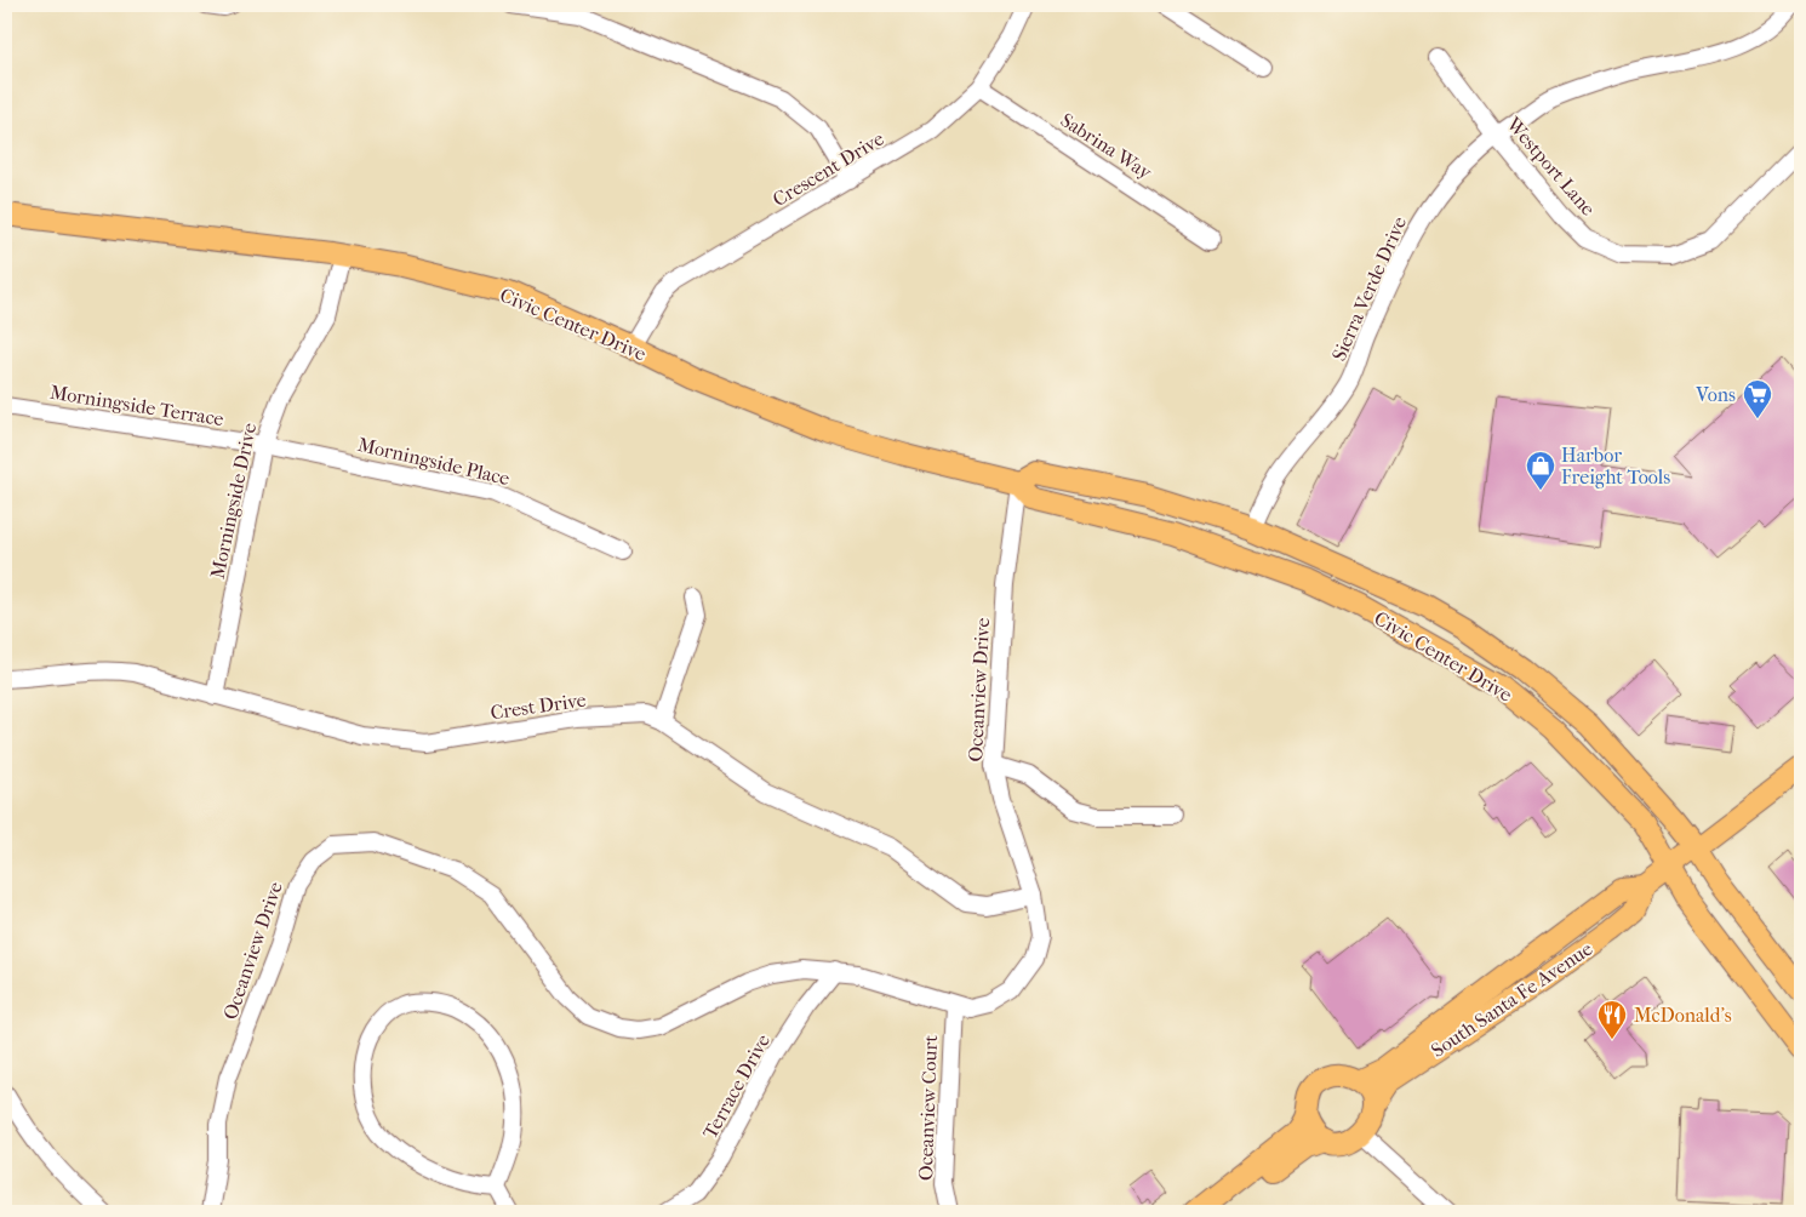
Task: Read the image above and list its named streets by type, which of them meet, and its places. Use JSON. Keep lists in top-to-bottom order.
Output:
{
  "streets": {
    "main road": ["Civic Center Drive", "South Santa Fe Avenue"],
    "street": [
      "Sabrina Way",
      "Westport Lane",
      "Crescent Drive",
      "Sierra Verde Drive",
      "Morningside Terrace",
      "Morningside Place",
      "Morningside Drive",
      "Oceanview Drive",
      "Crest Drive",
      "Terrace Drive",
      "Oceanview Court"
    ]
  },
  "crossings": [
    ["Sabrina Way", "Crescent Drive"],
    ["Westport Lane", "Sierra Verde Drive"],
    ["Crescent Drive", "Civic Center Drive"],
    ["Sierra Verde Drive", "Civic Center Drive"],
    ["Civic Center Drive", "Morningside Drive"],
    ["Civic Center Drive", "Oceanview Drive"],
    ["Civic Center Drive", "South Santa Fe Avenue"],
    ["Morningside Terrace", "Morningside Place"],
    ["Morningside Terrace", "Morningside Drive"],
    ["Morningside Place", "Morningside Drive"],
    ["Morningside Drive", "Crest Drive"],
    ["Oceanview Drive", "Crest Drive"],
    ["Oceanview Drive", "Terrace Drive"],
    ["Oceanview Drive", "Oceanview Court"]
  ],
  "places": {
    "supermarket": ["Vons"],
    "shop": ["Harbor Freight Tools"],
    "restaurant": ["McDonald's"]
  }
}
